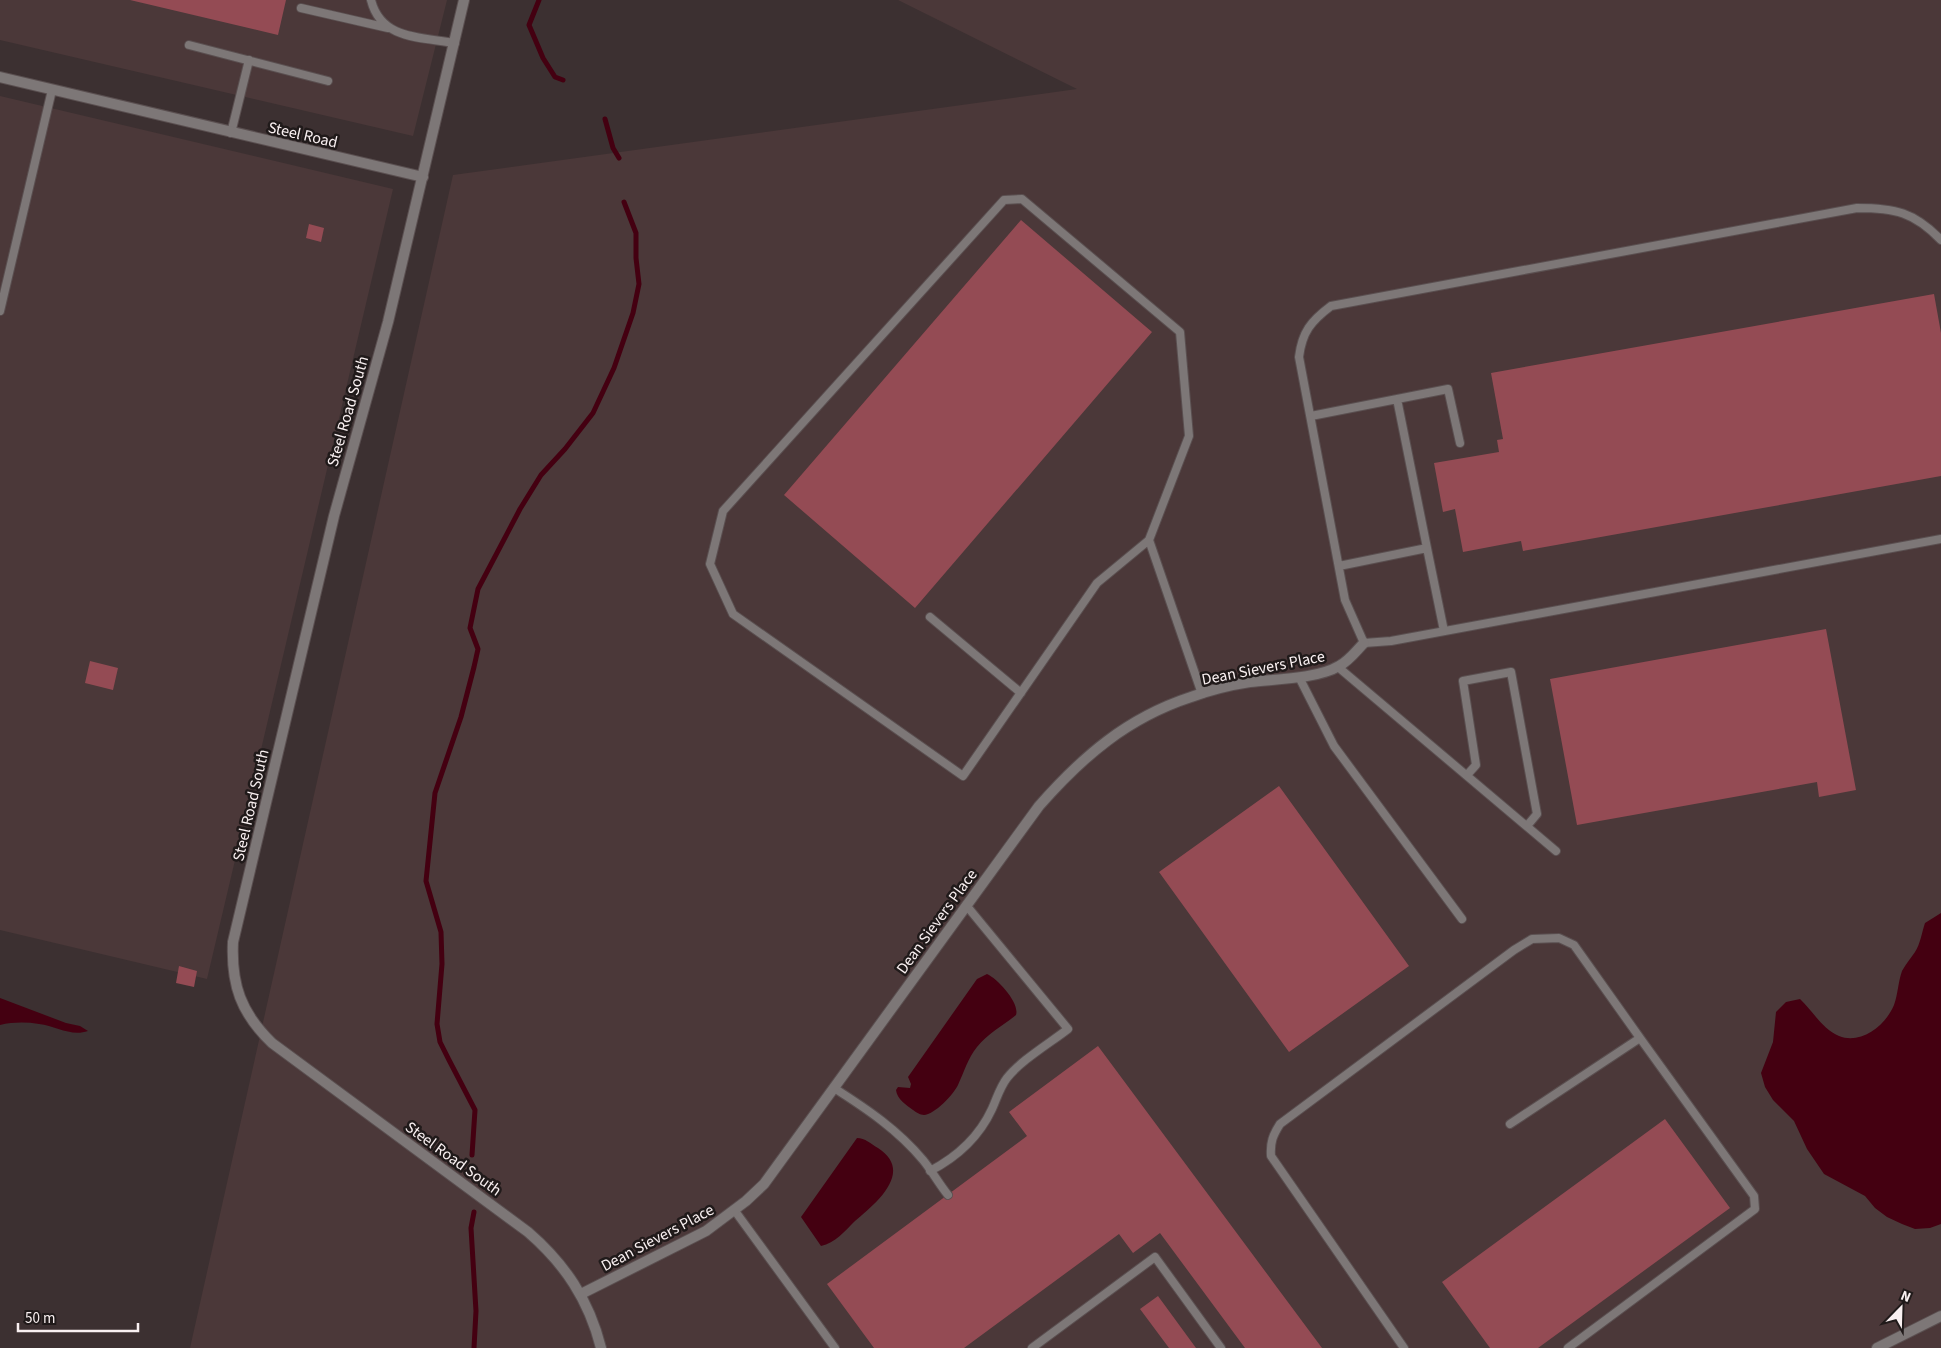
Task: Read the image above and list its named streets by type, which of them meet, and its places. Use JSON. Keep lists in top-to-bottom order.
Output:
{
  "streets": {
    "street": ["Steel Road", "Steel Road South", "Dean Sievers Place"]
  },
  "crossings": [
    ["Steel Road", "Steel Road South"],
    ["Steel Road South", "Dean Sievers Place"]
  ],
  "scale_bar": "50 m",
  "north": "top right"
}
